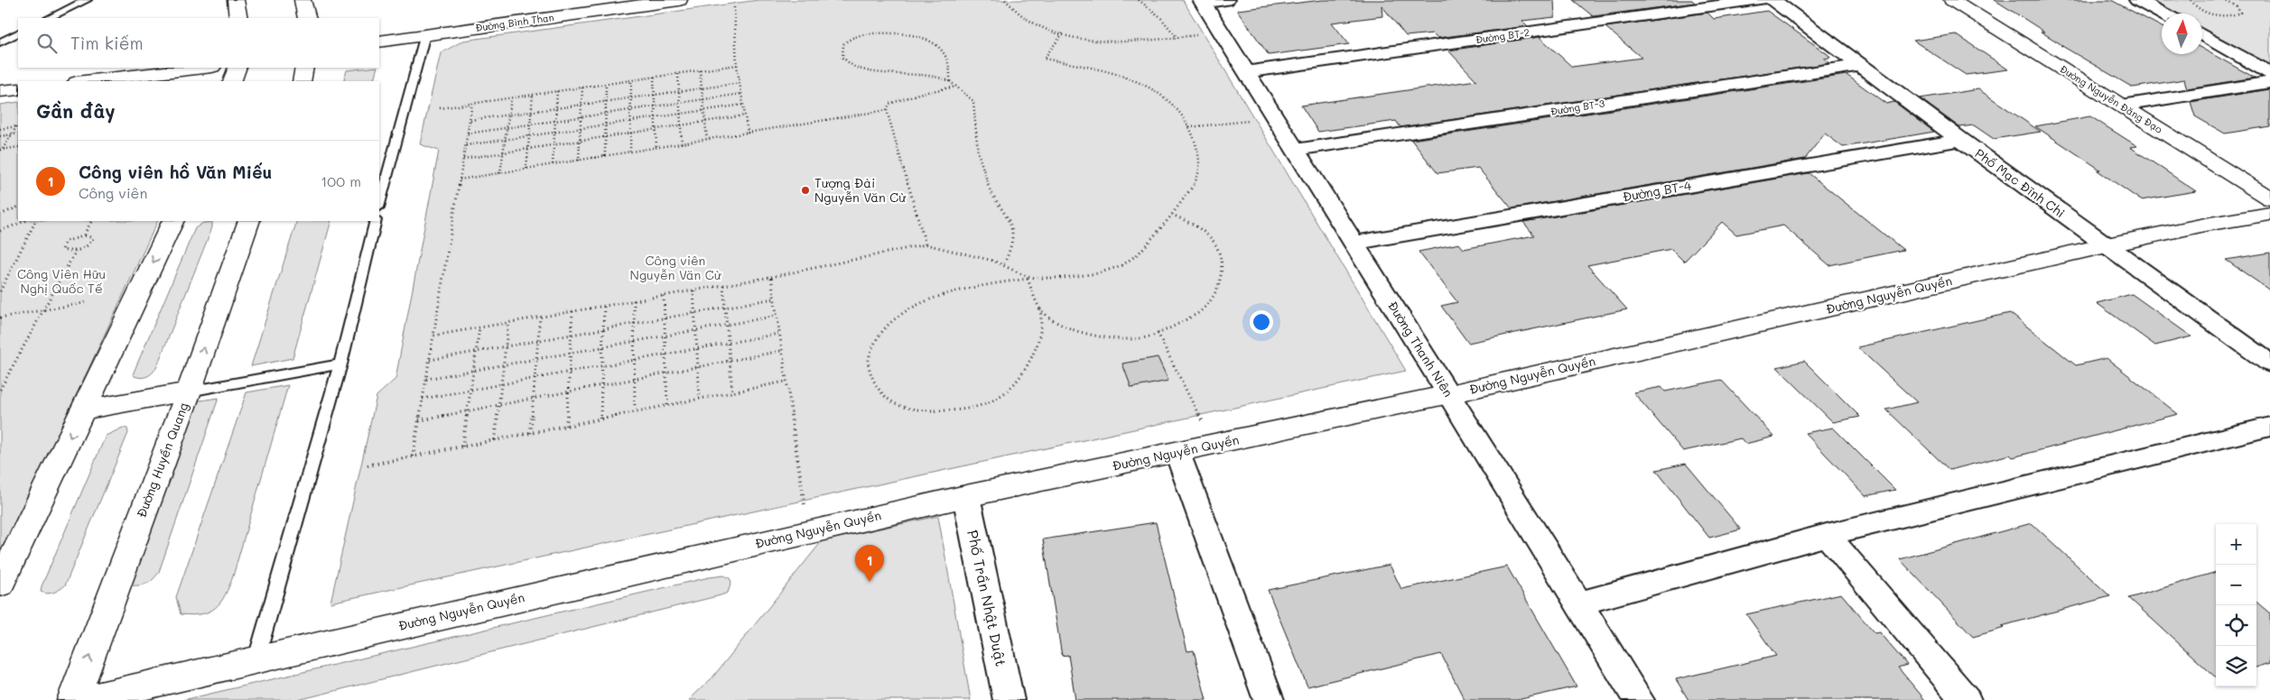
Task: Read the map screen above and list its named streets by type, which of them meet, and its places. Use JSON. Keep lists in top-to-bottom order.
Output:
{
  "streets": {
    "street": [
      "Đường Bình Than",
      "Đường BT-2",
      "Đường Nguyễn Đăng Đạo",
      "Đường BT-3",
      "Phố Mạc Đĩnh Chi",
      "Đường BT-4",
      "Đường Nguyễn Quyền",
      "Đường Thanh Niên",
      "Đường Huyền Quang",
      "Phố Trần Nhật Duật"
    ]
  },
  "crossings": [
    ["Đường BT-2", "Đường Thanh Niên"],
    ["Đường BT-3", "Phố Mạc Đĩnh Chi"],
    ["Đường BT-3", "Đường Thanh Niên"],
    ["Phố Mạc Đĩnh Chi", "Đường BT-4"],
    ["Phố Mạc Đĩnh Chi", "Đường Nguyễn Quyền"],
    ["Đường BT-4", "Đường Thanh Niên"],
    ["Đường Nguyễn Quyền", "Đường Thanh Niên"],
    ["Đường Nguyễn Quyền", "Phố Trần Nhật Duật"]
  ],
  "parks": ["Công viên Nguyễn Văn Cừ", "Công Viên Hữu Nghị Quốc Tế"],
  "places": ["Tượng Đài Nguyễn Văn Cừ"],
  "north": "top",
  "page": {
    "search": "Tìm kiếm",
    "heading": "Gần đây",
    "list": [
      {
        "mark": "1",
        "name": "Công viên hồ Văn Miếu",
        "note": "Công viên",
        "value": "100 m"
      }
    ],
    "map_buttons": ["+", "−"],
    "pins": "1"
  }
}
